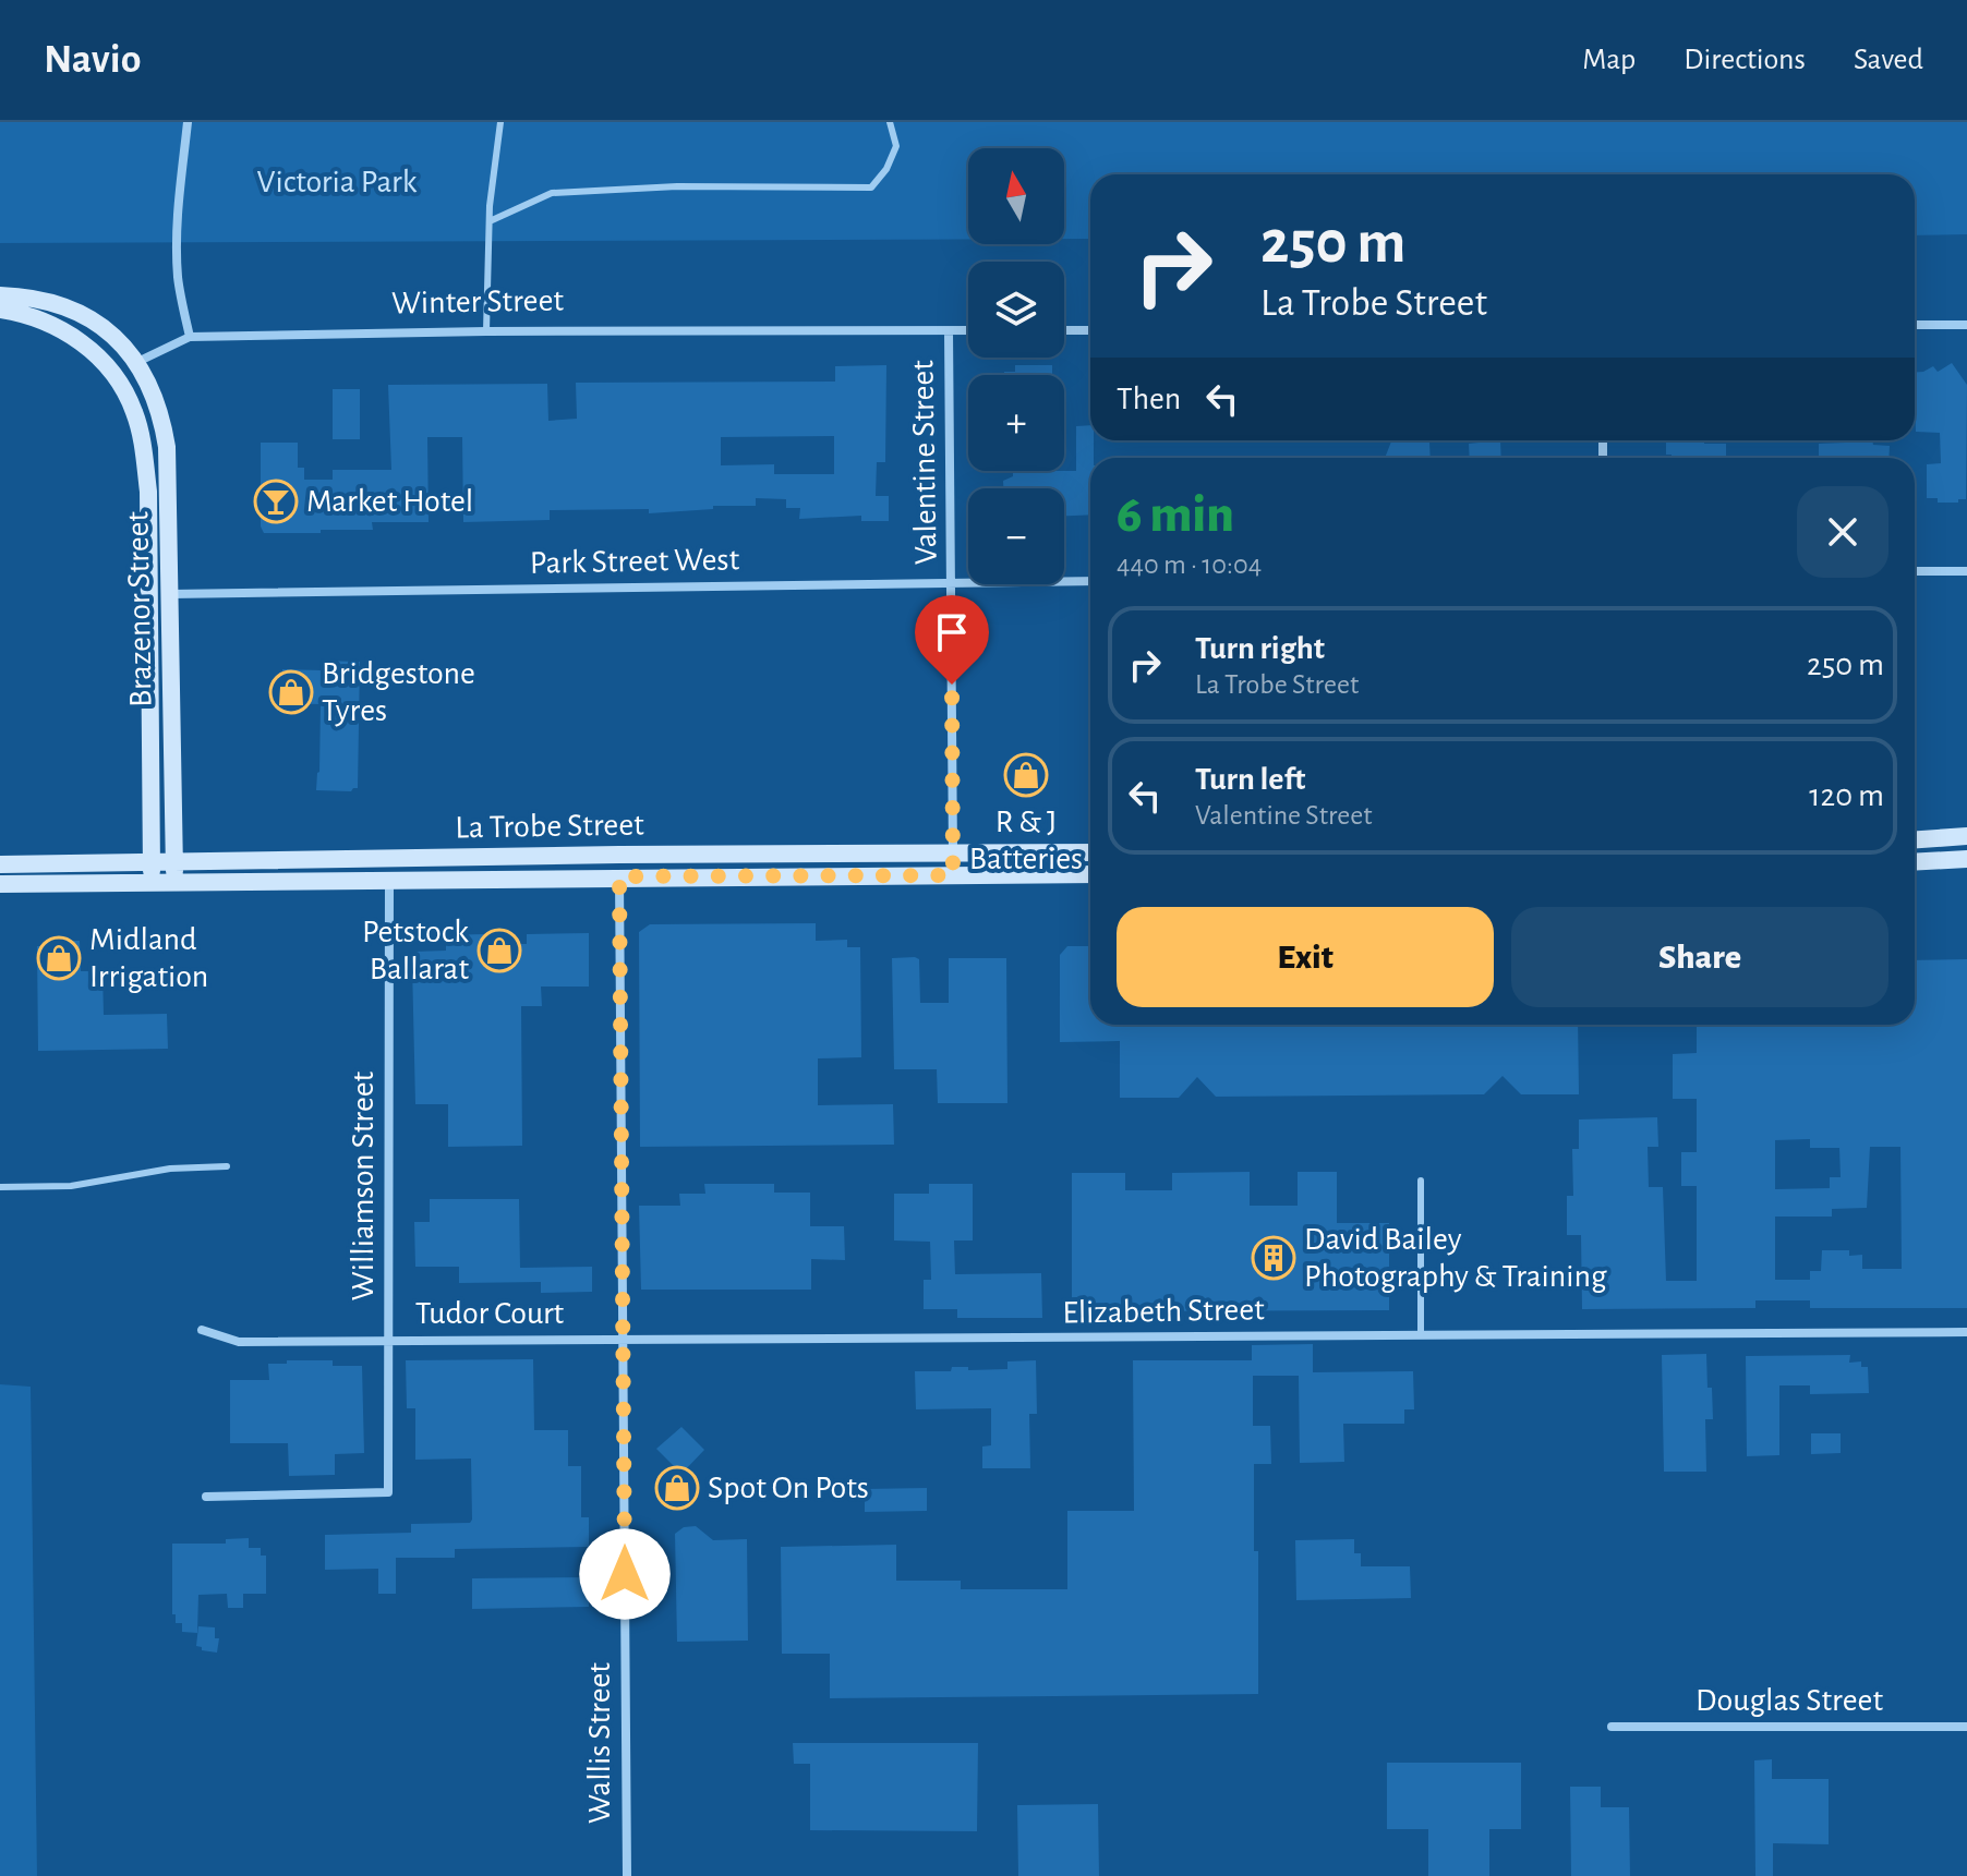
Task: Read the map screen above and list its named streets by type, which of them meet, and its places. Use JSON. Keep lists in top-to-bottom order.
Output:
{
  "streets": {
    "main road": ["Brazenor Street", "La Trobe Street"],
    "street": [
      "Winter Street",
      "Valentine Street",
      "Park Street West",
      "Williamson Street",
      "Elizabeth Street",
      "Tudor Court",
      "Douglas Street",
      "Wallis Street"
    ]
  },
  "crossings": [
    ["Winter Street", "Valentine Street"],
    ["Winter Street", "Brazenor Street"],
    ["Valentine Street", "Park Street West"],
    ["Valentine Street", "La Trobe Street"],
    ["Park Street West", "Brazenor Street"],
    ["Brazenor Street", "La Trobe Street"],
    ["La Trobe Street", "Williamson Street"],
    ["La Trobe Street", "Wallis Street"],
    ["Williamson Street", "Tudor Court"],
    ["Elizabeth Street", "Tudor Court"],
    ["Elizabeth Street", "Wallis Street"],
    ["Tudor Court", "Wallis Street"]
  ],
  "parks": ["Victoria Park"],
  "places": {
    "bar": ["Market Hotel"],
    "shop": [
      "Bridgestone Tyres",
      "R & J Batteries",
      "Petstock Ballarat",
      "Midland Irrigation",
      "Spot On Pots"
    ],
    "building": ["David Bailey Photography & Training"]
  },
  "north": "top",
  "page": {
    "header": "Navio",
    "nav": ["Map", "Directions", "Saved"],
    "map_buttons": ["+", "−"],
    "turn": ["250 m", "La Trobe Street"],
    "then": "Then",
    "heading": ["6 min", "440 m · 10:04"],
    "list": [
      {
        "name": "Turn right",
        "note": "La Trobe Street",
        "value": "250 m"
      },
      {
        "name": "Turn left",
        "note": "Valentine Street",
        "value": "120 m"
      }
    ],
    "buttons": ["Exit", "Share"]
  }
}
